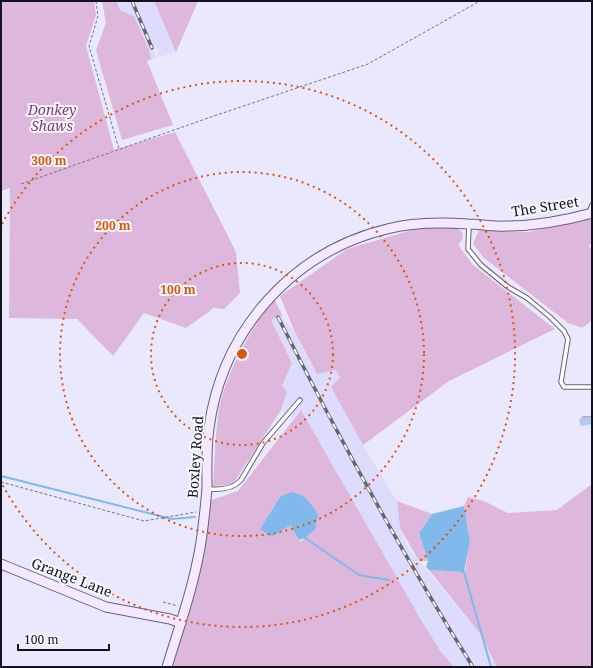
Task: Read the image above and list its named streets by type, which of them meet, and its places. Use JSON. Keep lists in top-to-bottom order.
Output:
{
  "streets": {
    "street": ["The Street", "Boxley Road", "Grange Lane"]
  },
  "crossings": [
    ["The Street", "Boxley Road"],
    ["Boxley Road", "Grange Lane"]
  ],
  "parks": ["Donkey Shaws"],
  "scale_bar": "100 m",
  "rings": ["300 m", "200 m", "100 m"]
}
